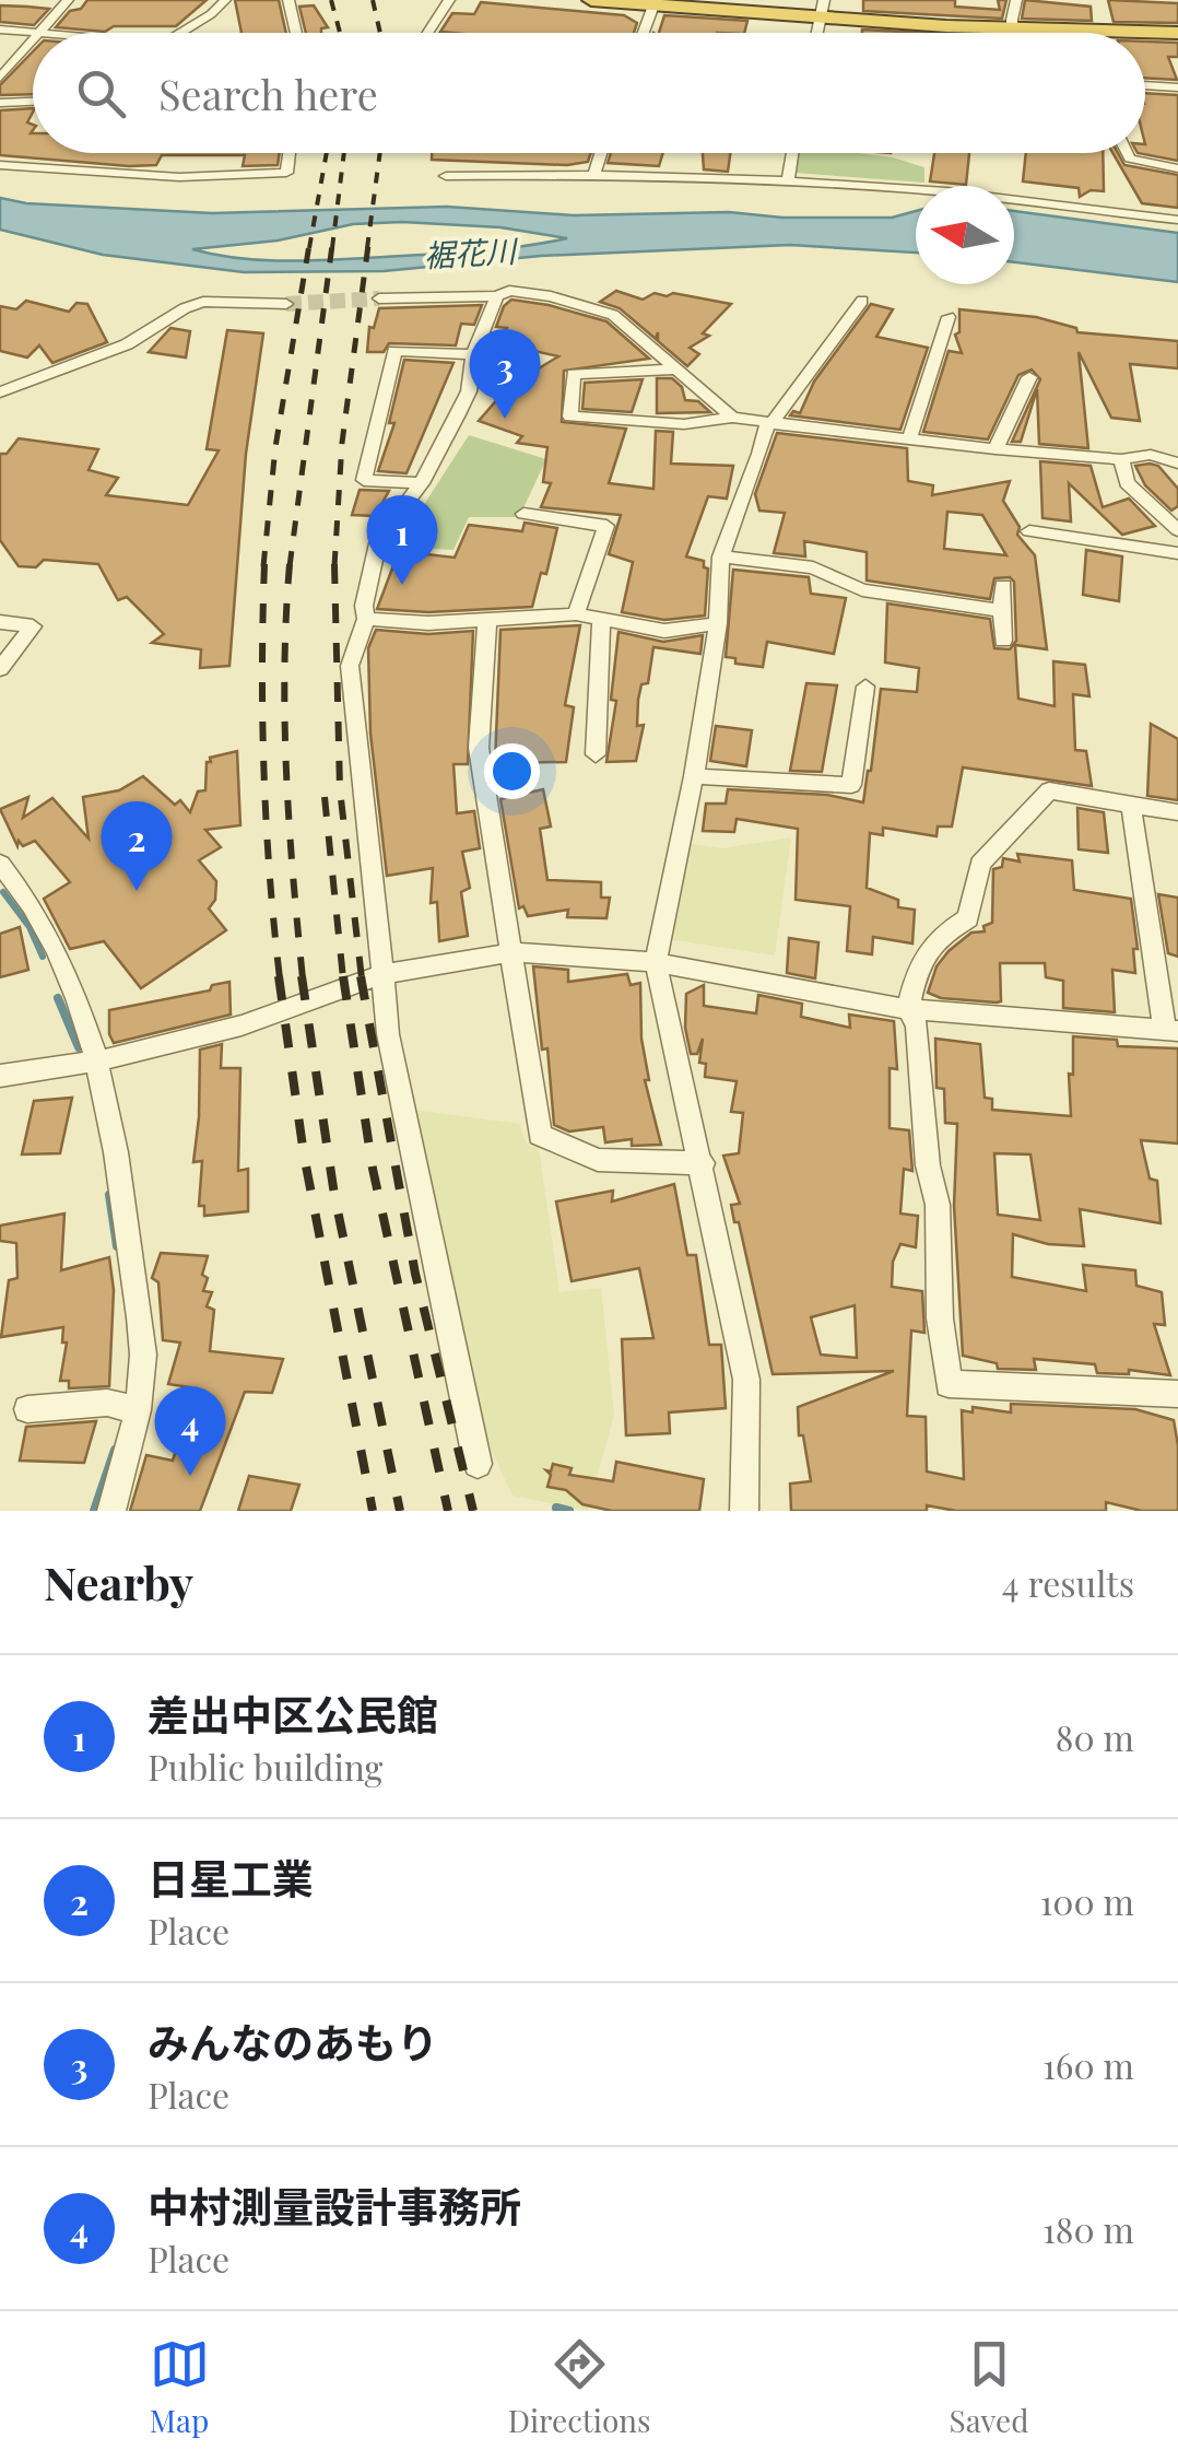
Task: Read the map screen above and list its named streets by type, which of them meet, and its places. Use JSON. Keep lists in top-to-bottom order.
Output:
{
  "water": ["裾花川"],
  "north": "left",
  "page": {
    "search": "Search here",
    "pins": [
      "3",
      "1",
      "2",
      "4"
    ],
    "heading": ["Nearby", "4 results"],
    "list": [
      {
        "mark": "1",
        "name": "差出中区公民館",
        "note": "Public building",
        "value": "80 m"
      },
      {
        "mark": "2",
        "name": "日星工業",
        "note": "Place",
        "value": "100 m"
      },
      {
        "mark": "3",
        "name": "みんなのあもり",
        "note": "Place",
        "value": "160 m"
      },
      {
        "mark": "4",
        "name": "中村測量設計事務所",
        "note": "Place",
        "value": "180 m"
      }
    ],
    "nav": ["Map", "Directions", "Saved"]
  }
}
